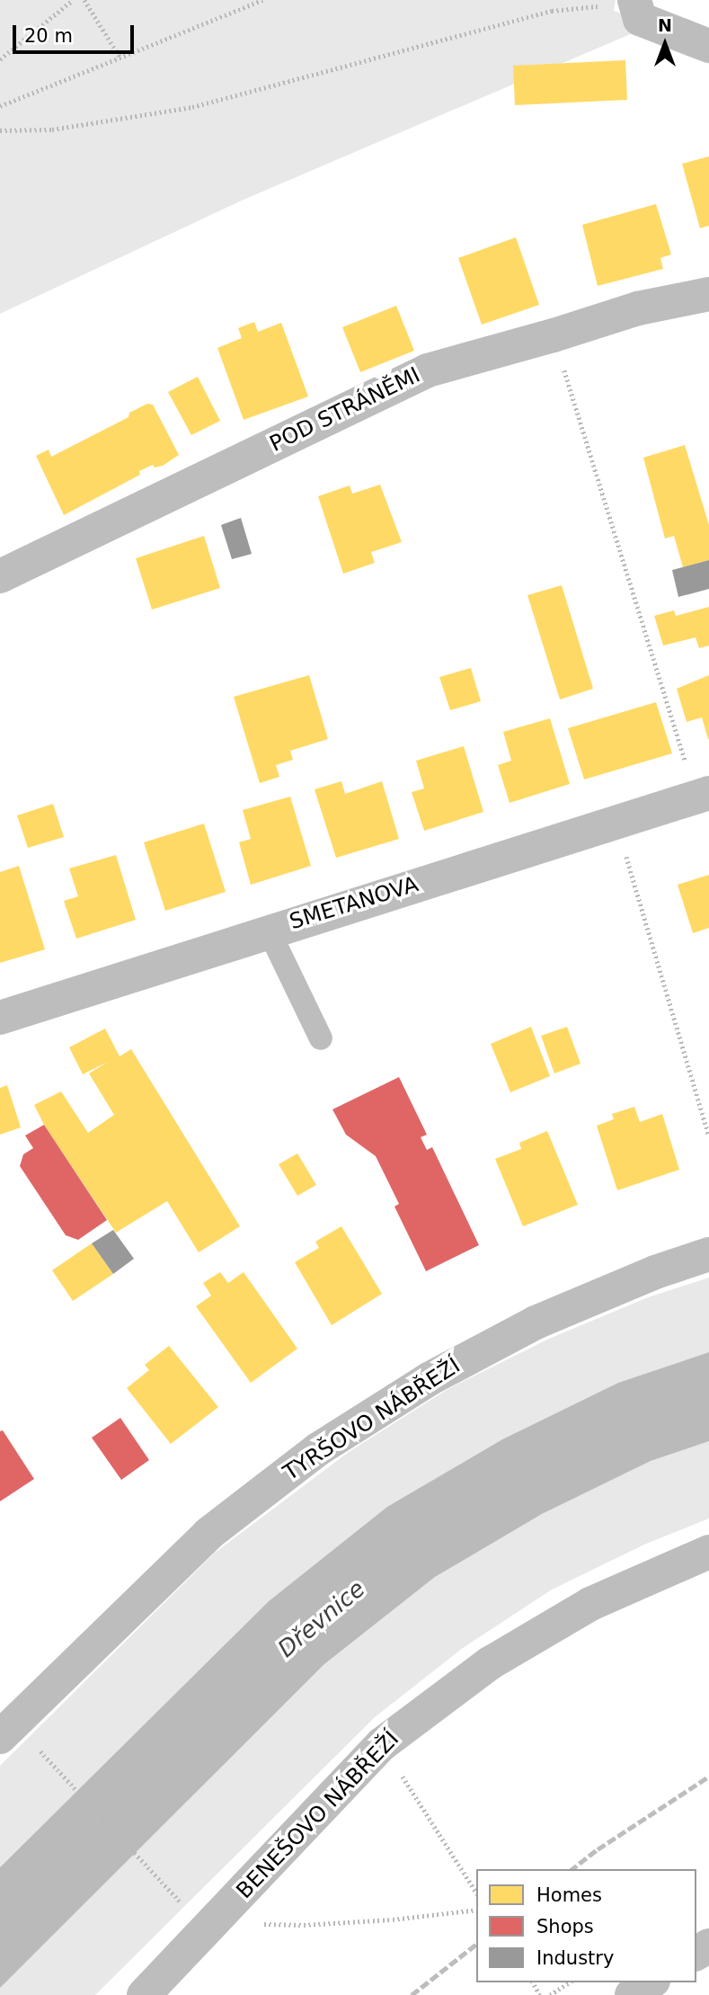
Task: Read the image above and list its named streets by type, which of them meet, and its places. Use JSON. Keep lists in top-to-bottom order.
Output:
{
  "streets": {
    "street": [
      "POD STRÁNĚMI",
      "SMETANOVA",
      "TYRŠOVO NÁBŘEŽÍ",
      "BENEŠOVO NÁBŘEŽÍ"
    ]
  },
  "water": ["Dřevnice"],
  "legend": ["Homes", "Shops", "Industry"],
  "scale_bar": "20 m",
  "north": "top"
}
